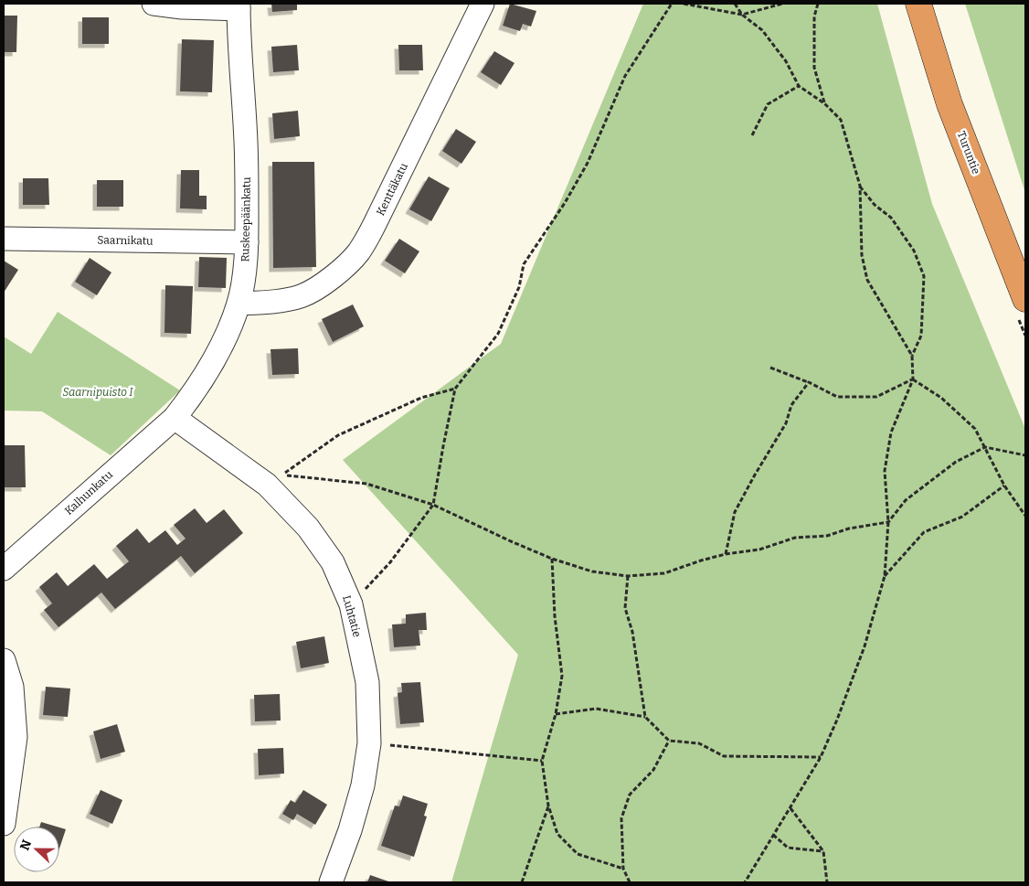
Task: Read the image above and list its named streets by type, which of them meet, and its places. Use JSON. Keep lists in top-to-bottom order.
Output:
{
  "streets": {
    "highway": ["Turuntie"],
    "street": [
      "Kenttäkatu",
      "Ruskeepäänkatu",
      "Saarnikatu",
      "Kalhunkatu",
      "Luhtatie"
    ]
  },
  "crossings": [
    ["Kenttäkatu", "Ruskeepäänkatu"],
    ["Ruskeepäänkatu", "Saarnikatu"],
    ["Ruskeepäänkatu", "Kalhunkatu"],
    ["Ruskeepäänkatu", "Luhtatie"],
    ["Kalhunkatu", "Luhtatie"]
  ],
  "parks": ["Saarnipuisto I"],
  "north": "left"
}
